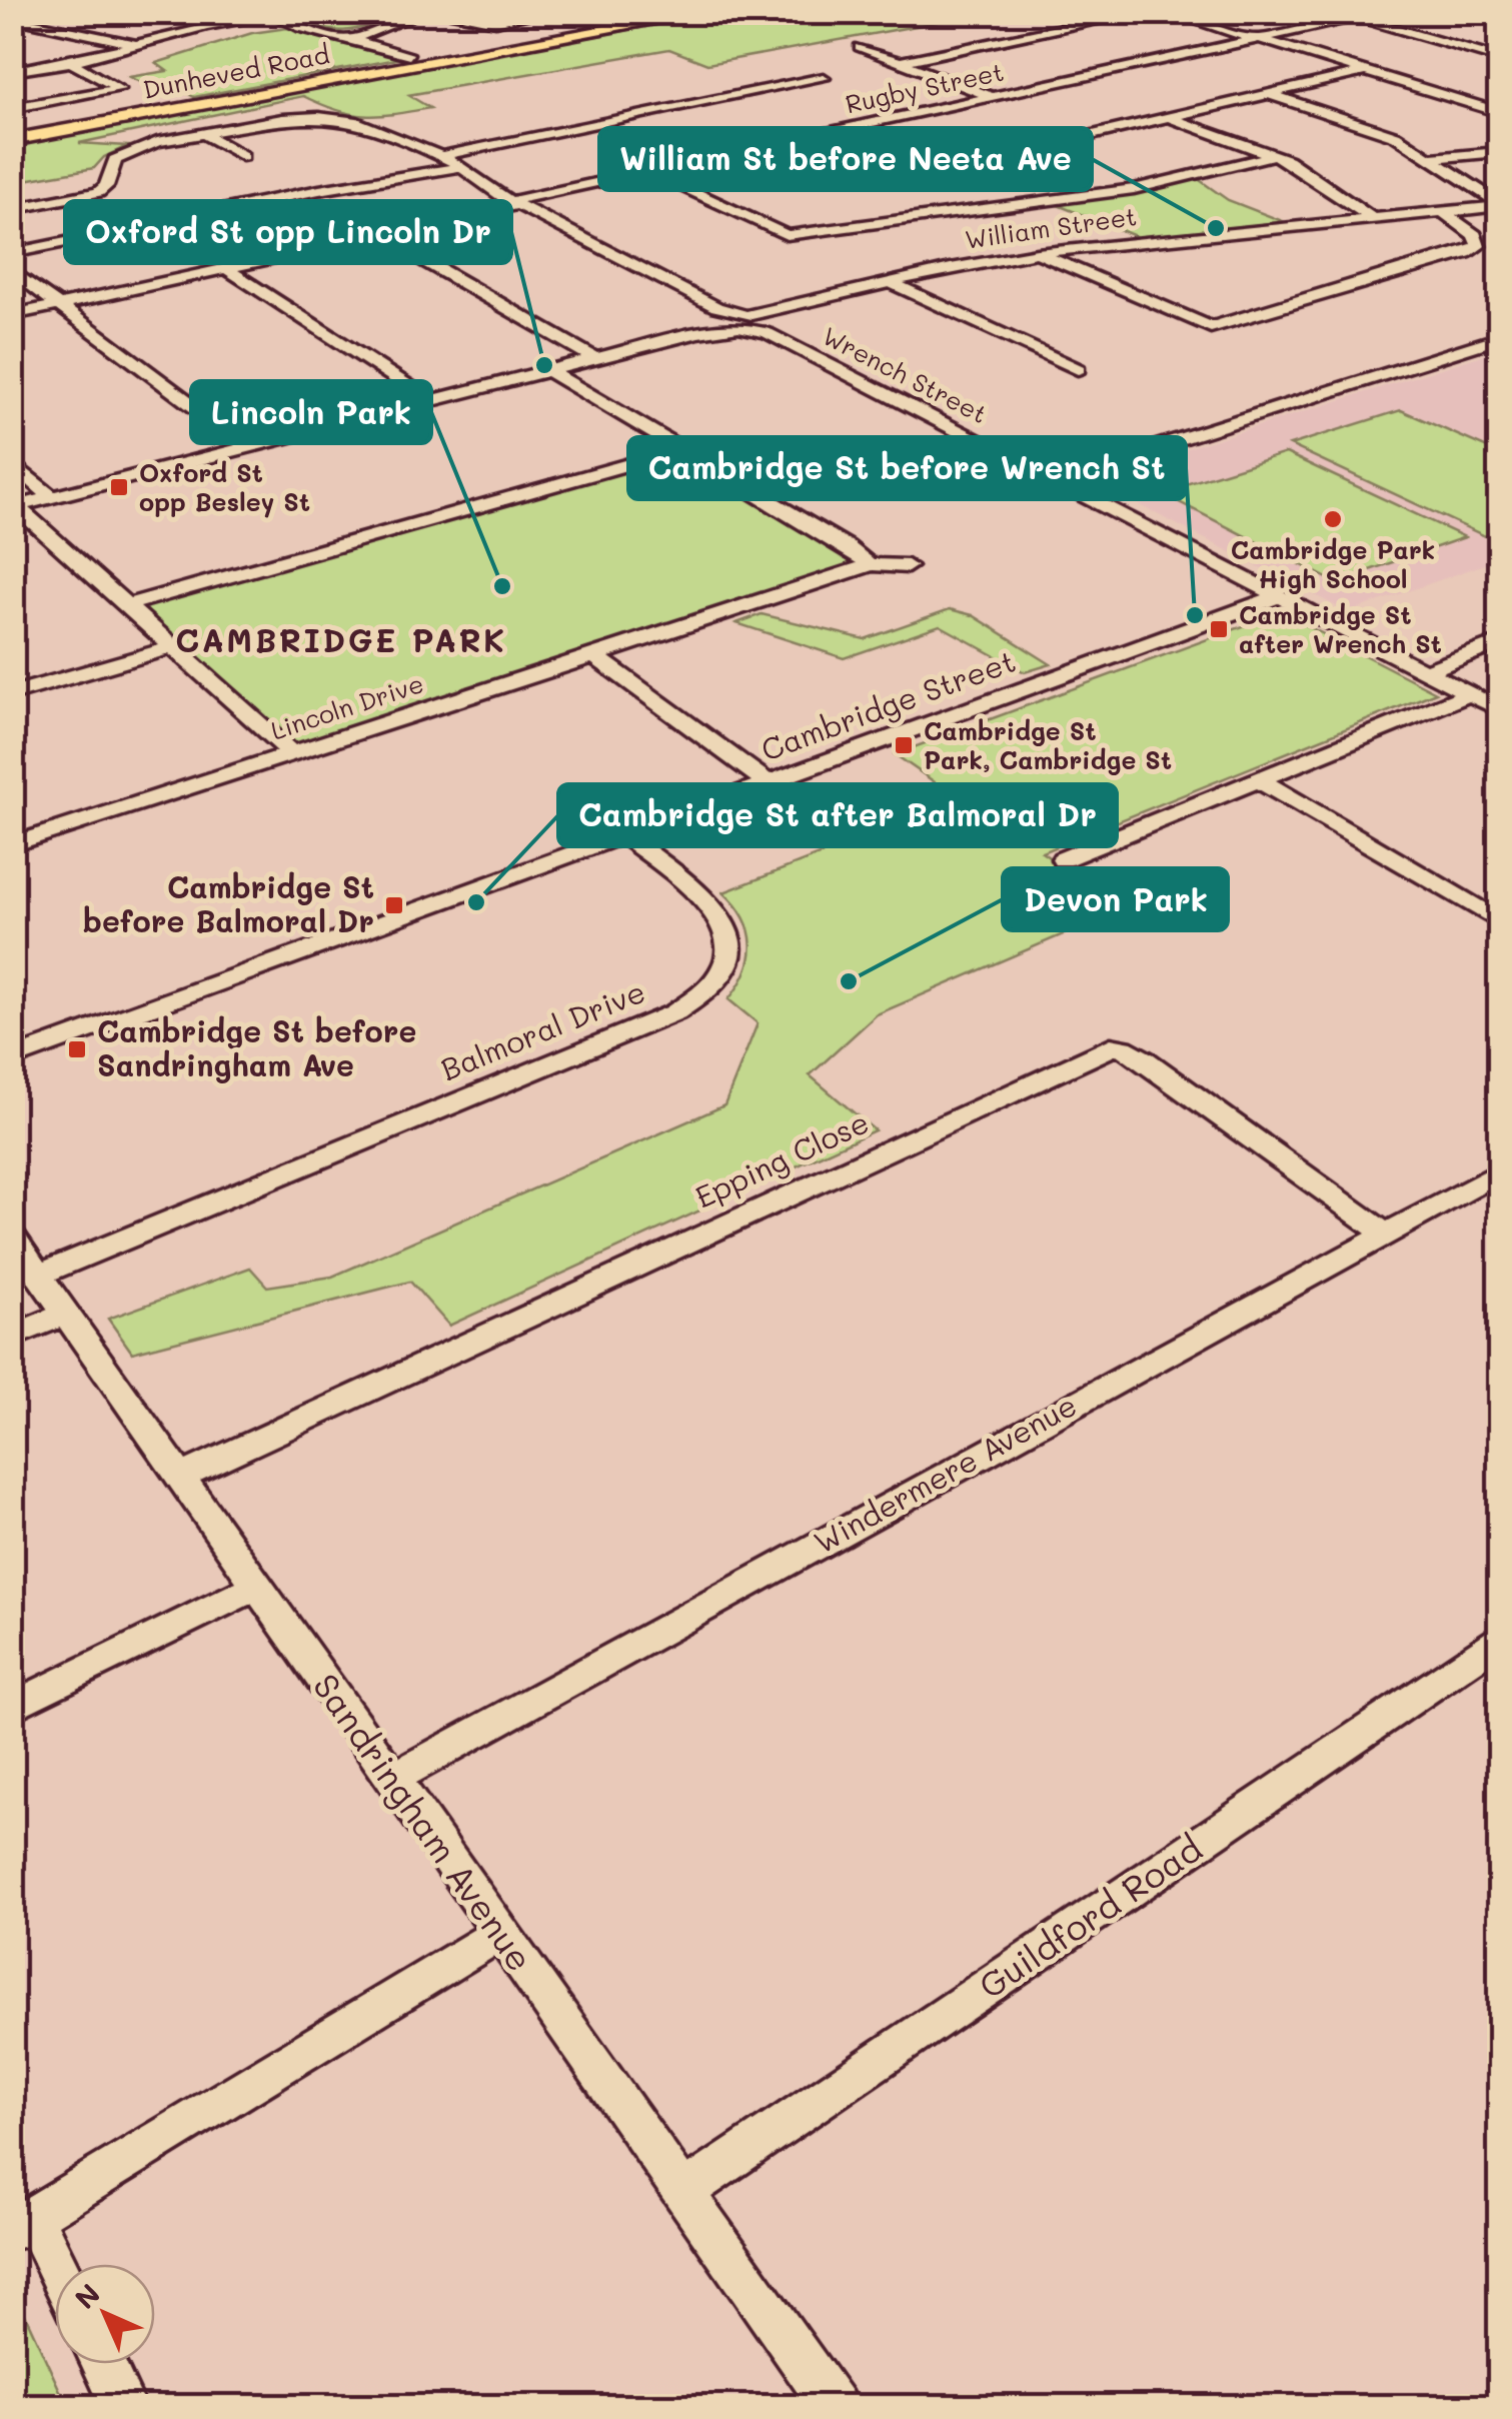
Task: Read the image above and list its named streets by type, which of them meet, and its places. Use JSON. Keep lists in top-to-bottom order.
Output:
{
  "streets": {
    "main road": ["Dunheved Road"],
    "street": [
      "Rugby Street",
      "William Street",
      "Wrench Street",
      "Cambridge Street",
      "Lincoln Drive",
      "Balmoral Drive",
      "Epping Close",
      "Windermere Avenue",
      "Sandringham Avenue",
      "Guildford Road"
    ]
  },
  "crossings": [
    ["Rugby Street", "Wrench Street"],
    ["William Street", "Wrench Street"],
    ["Wrench Street", "Cambridge Street"],
    ["Cambridge Street", "Balmoral Drive"],
    ["Balmoral Drive", "Sandringham Avenue"],
    ["Epping Close", "Windermere Avenue"],
    ["Epping Close", "Sandringham Avenue"],
    ["Windermere Avenue", "Sandringham Avenue"],
    ["Sandringham Avenue", "Guildford Road"]
  ],
  "districts": ["CAMBRIDGE PARK"],
  "places": {
    "other": [
      "William St before Neeta Ave",
      "Oxford St opp Lincoln Dr",
      "Cambridge Park High School",
      "Lincoln Park",
      "Cambridge St before Wrench St",
      "Cambridge St after Balmoral Dr",
      "Devon Park"
    ],
    "transit": [
      "Oxford St opp Besley St",
      "Cambridge St after Wrench St",
      "Cambridge St Park, Cambridge St",
      "Cambridge St before Balmoral Dr",
      "Cambridge St before Sandringham Ave"
    ]
  },
  "north": "top left"
}
